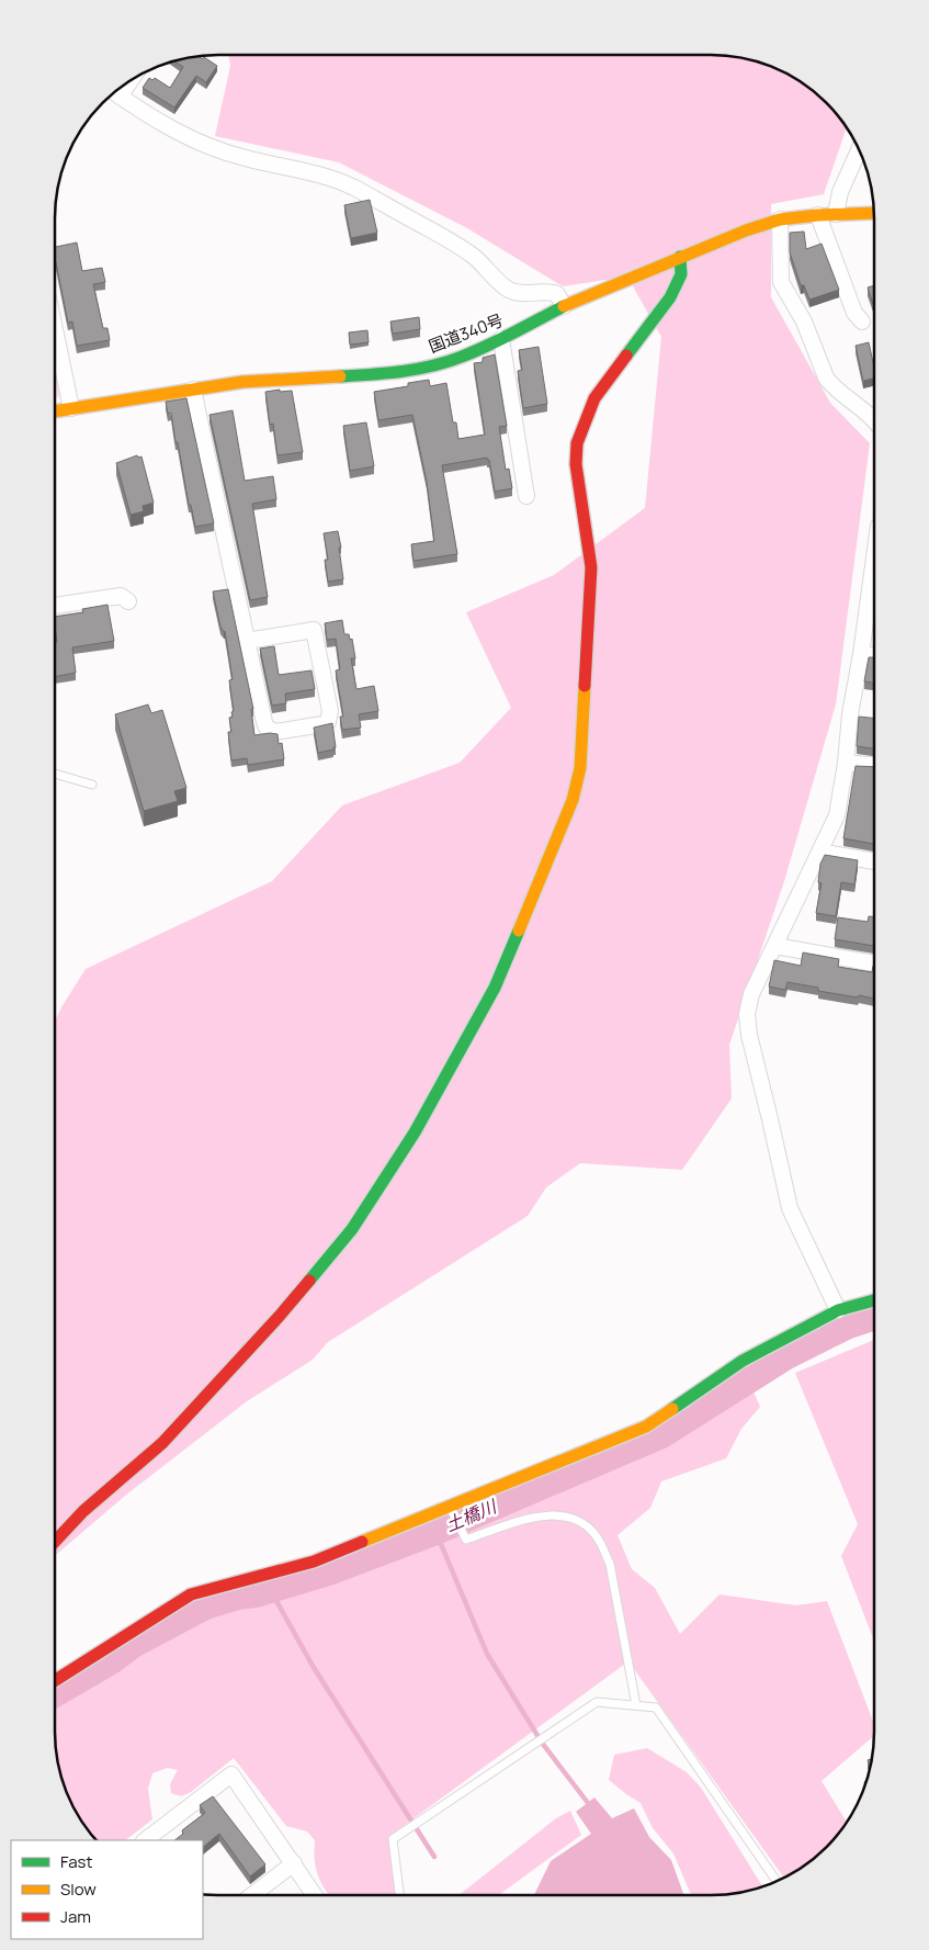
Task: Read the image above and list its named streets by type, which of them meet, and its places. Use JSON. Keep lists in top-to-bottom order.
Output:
{
  "streets": {
    "main road": ["国道340号"]
  },
  "water": ["土橋川"],
  "legend": ["Fast", "Slow", "Jam"]
}
